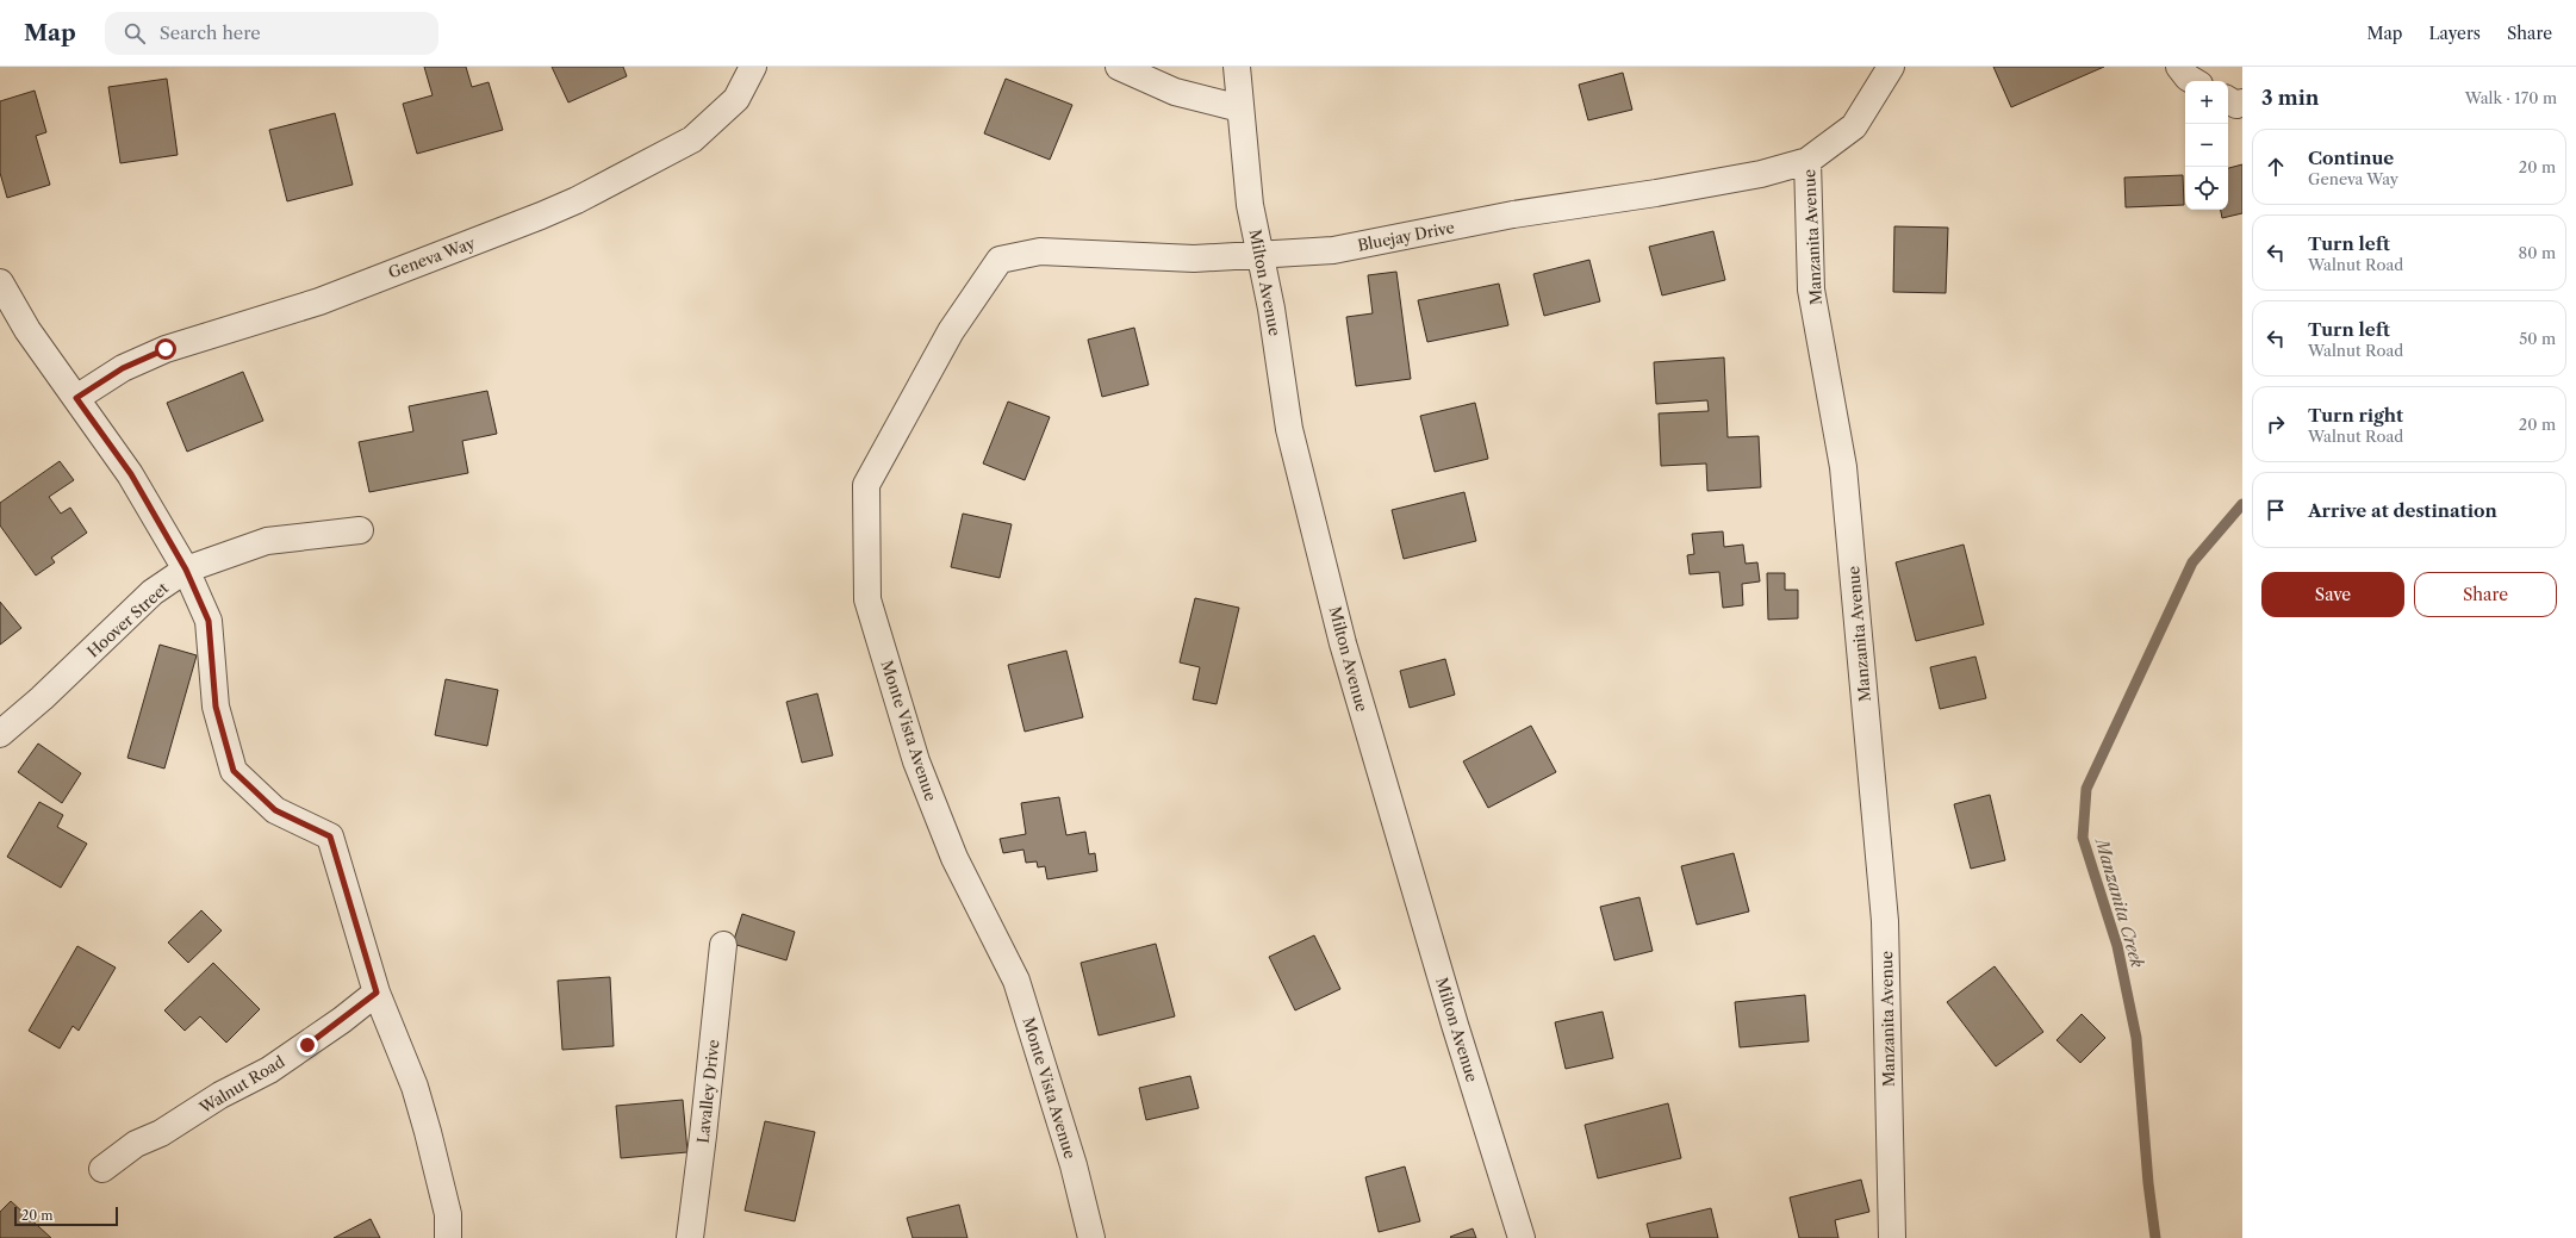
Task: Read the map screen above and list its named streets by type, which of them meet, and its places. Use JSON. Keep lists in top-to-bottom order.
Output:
{
  "streets": {
    "street": [
      "Bluejay Drive",
      "Manzanita Avenue",
      "Geneva Way",
      "Milton Avenue",
      "Hoover Street",
      "Monte Vista Avenue",
      "Walnut Road",
      "Lavalley Drive"
    ]
  },
  "crossings": [
    ["Bluejay Drive", "Manzanita Avenue"],
    ["Bluejay Drive", "Milton Avenue"],
    ["Bluejay Drive", "Monte Vista Avenue"]
  ],
  "water": ["Manzanita Creek"],
  "scale_bar": "20 m",
  "page": {
    "header": "Map",
    "search": "Search here",
    "nav": ["Map", "Layers", "Share"],
    "heading": ["3 min", "Walk · 170 m"],
    "map_buttons": ["+", "−"],
    "list": [
      ["Continue", "Geneva Way", "20 m"],
      ["Turn left", "Walnut Road", "80 m"],
      ["Turn left", "Walnut Road", "50 m"],
      ["Turn right", "Walnut Road", "20 m"],
      "Arrive at destination"
    ],
    "buttons": ["Save", "Share"],
    "scale": "20 m"
  }
}
